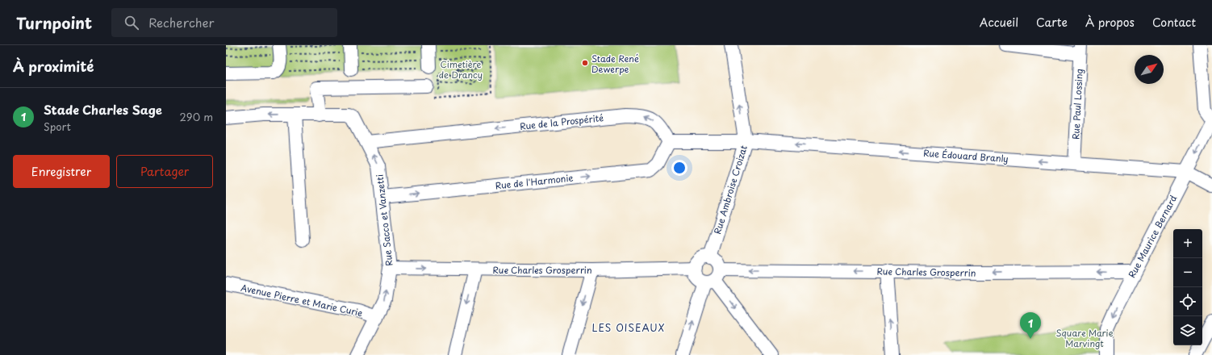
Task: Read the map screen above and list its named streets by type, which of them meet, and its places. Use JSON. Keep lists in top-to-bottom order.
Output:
{
  "streets": {
    "street": [
      "Rue Paul Lossing",
      "Rue de la Prospérité",
      "Rue Édouard Branly",
      "Rue de l'Harmonie",
      "Rue Ambroise Croizat",
      "Rue Sacco et Vanzetti",
      "Rue Maurice Bernard",
      "Rue Charles Grosperrin",
      "Avenue Pierre et Marie Curie"
    ]
  },
  "crossings": [
    ["Rue Paul Lossing", "Rue Édouard Branly"],
    ["Rue de la Prospérité", "Rue de l'Harmonie"],
    ["Rue de la Prospérité", "Rue Sacco et Vanzetti"],
    ["Rue Édouard Branly", "Rue Ambroise Croizat"],
    ["Rue Édouard Branly", "Rue Maurice Bernard"],
    ["Rue de l'Harmonie", "Rue Sacco et Vanzetti"],
    ["Rue Ambroise Croizat", "Rue Charles Grosperrin"],
    ["Rue Sacco et Vanzetti", "Rue Charles Grosperrin"],
    ["Rue Sacco et Vanzetti", "Avenue Pierre et Marie Curie"],
    ["Rue Maurice Bernard", "Rue Charles Grosperrin"]
  ],
  "one_way": [
    "Rue de la Prospérité",
    "Rue Édouard Branly",
    "Rue de l'Harmonie",
    "Rue Ambroise Croizat",
    "Rue Maurice Bernard"
  ],
  "districts": ["LES OISEAUX"],
  "parks": ["Cimetière de Drancy", "Square Marie Marvingt"],
  "places": ["Stade René Dewerpe"],
  "north": "top right",
  "page": {
    "header": "Turnpoint",
    "search": "Rechercher",
    "nav": [
      "Accueil",
      "Carte",
      "À propos",
      "Contact"
    ],
    "heading": "À proximité",
    "list": [
      {
        "mark": "1",
        "name": "Stade Charles Sage",
        "note": "Sport",
        "value": "290 m"
      }
    ],
    "buttons": ["Enregistrer", "Partager"],
    "map_buttons": ["+", "−"],
    "pins": "1"
  }
}
